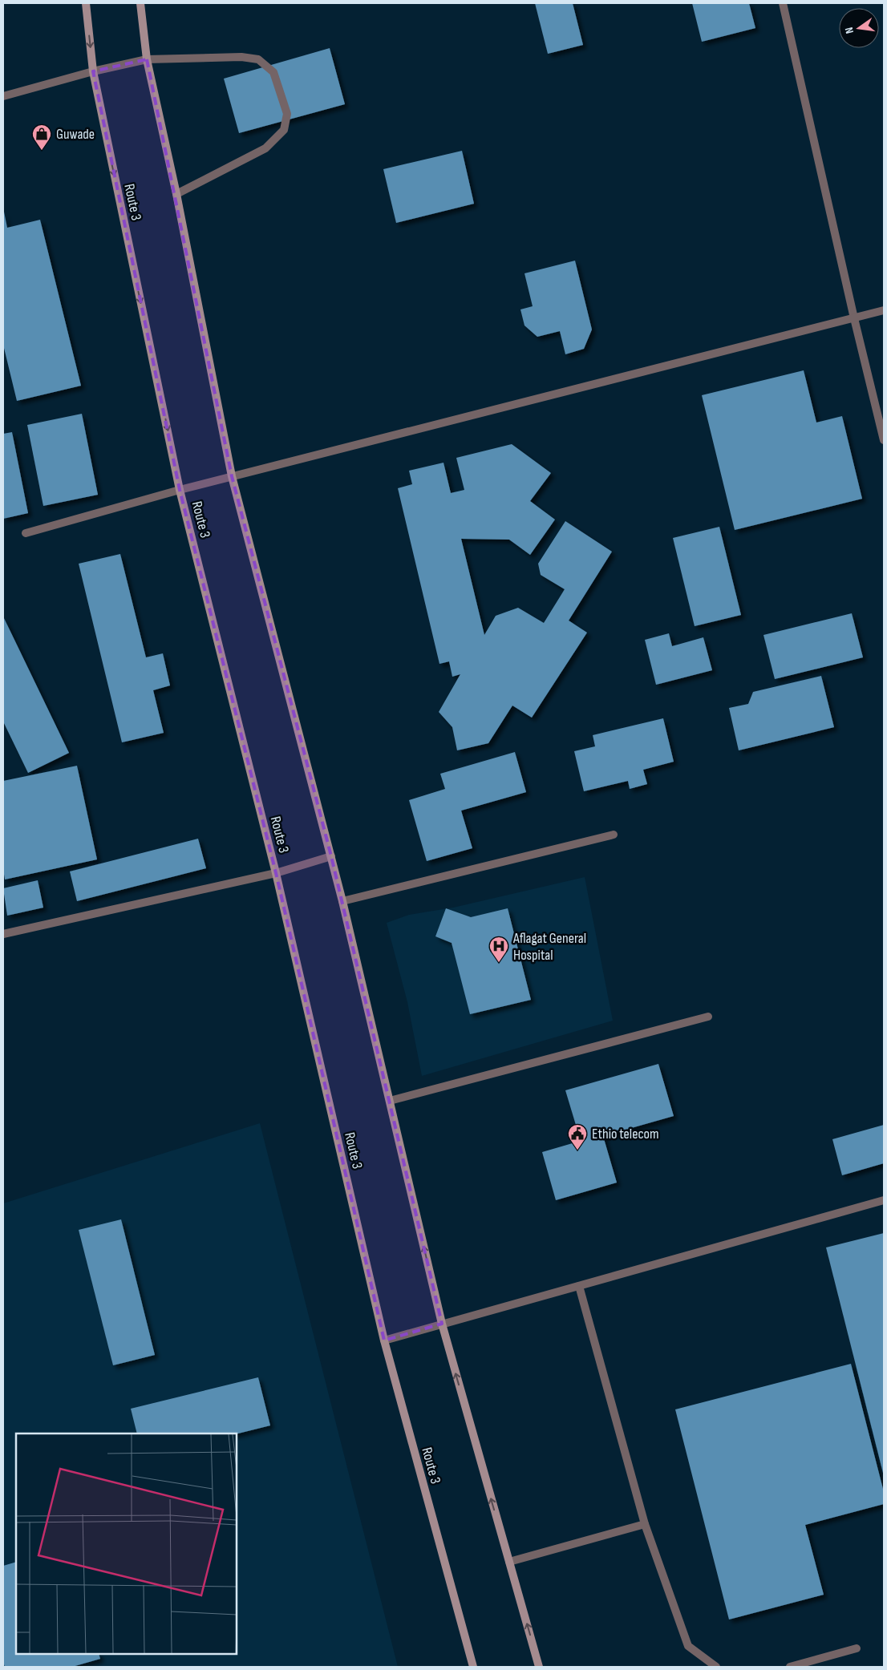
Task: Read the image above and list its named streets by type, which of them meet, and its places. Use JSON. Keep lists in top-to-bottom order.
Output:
{
  "streets": {
    "main road": ["Route 3"]
  },
  "places": {
    "shop": ["Guwade"],
    "hospital": ["Aflagat General Hospital"],
    "public building": ["Ethio telecom"]
  },
  "north": "left"
}
